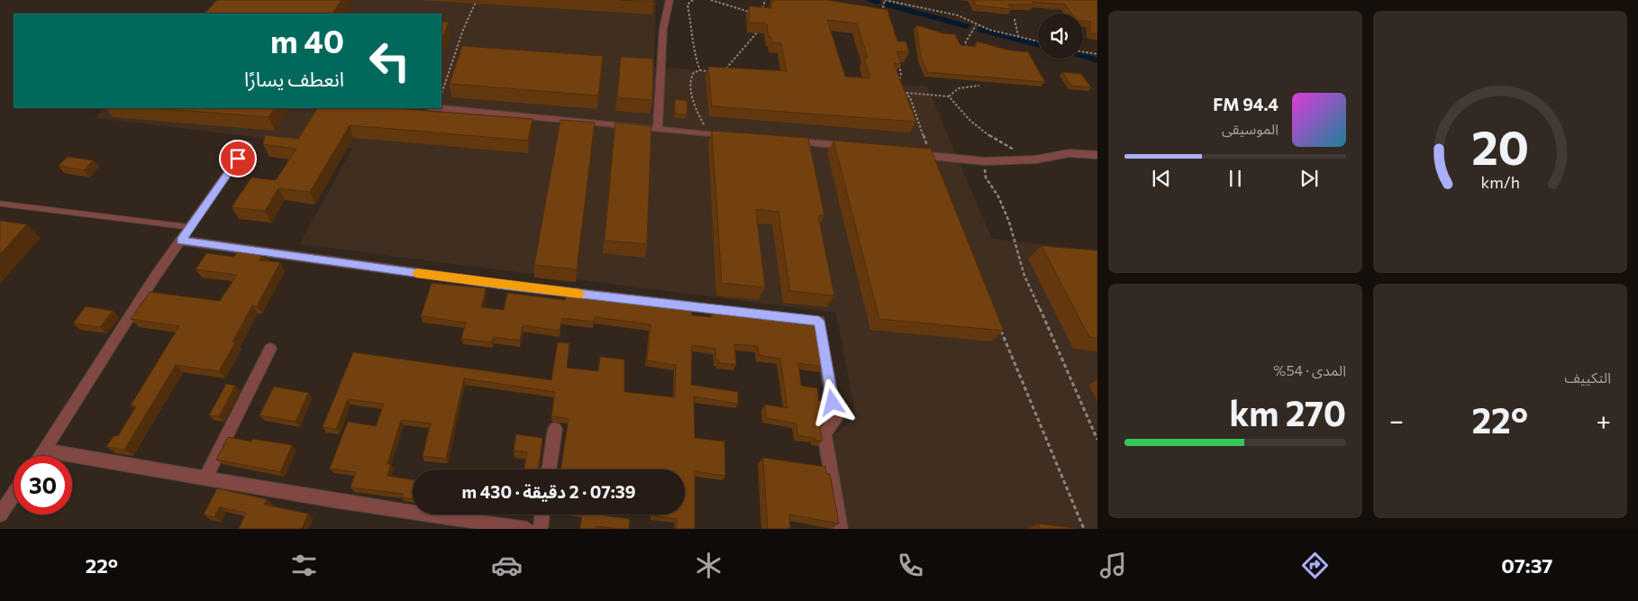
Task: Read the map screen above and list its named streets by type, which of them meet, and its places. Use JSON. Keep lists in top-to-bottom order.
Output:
{
  "page": {
    "turn": ["40 m", "انعطف يسارًا"],
    "song": ["94.4 FM", "الموسيقى"],
    "tile": [
      "التكييف",
      ["المدى · 54%", "270 km"]
    ],
    "heat": ["−", "22°", "+"],
    "limit": "30",
    "trip": "07:39 · 2 دقيقة · 430 m",
    "tabs": ["07:37", "22°"],
    "gauge": ["20", "km/h"]
  }
}
